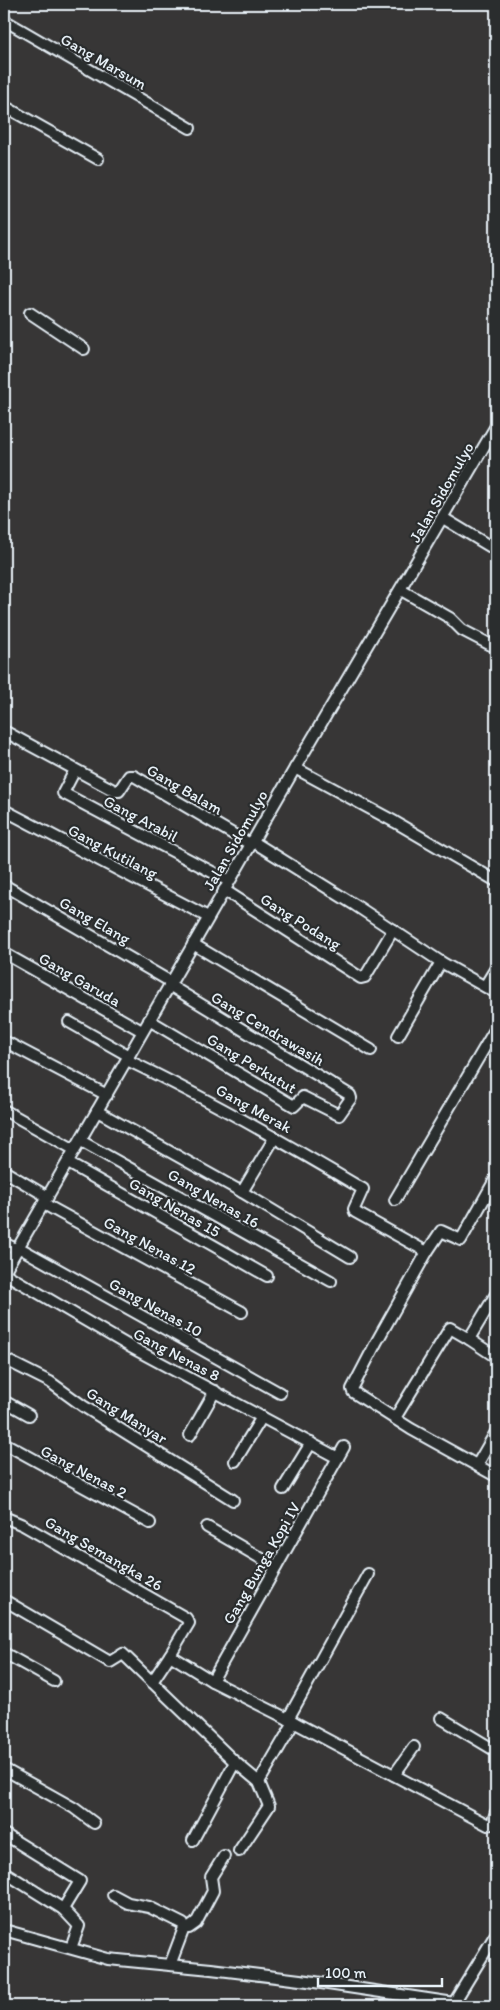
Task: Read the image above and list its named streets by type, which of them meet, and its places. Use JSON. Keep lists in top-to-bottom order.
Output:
{
  "streets": {
    "street": [
      "Gang Marsum",
      "Jalan Sidomulyo",
      "Gang Balam",
      "Gang Arabil",
      "Gang Kutilang",
      "Gang Elang",
      "Gang Podang",
      "Gang Garuda",
      "Gang Cendrawasih",
      "Gang Perkutut",
      "Gang Merak",
      "Gang Nenas 16",
      "Gang Nenas 15",
      "Gang Nenas 12",
      "Gang Nenas 10",
      "Gang Nenas 8",
      "Gang Manyar",
      "Gang Nenas 2",
      "Gang Semangka 26",
      "Gang Bunga Kopi IV"
    ]
  },
  "crossings": [
    ["Jalan Sidomulyo", "Gang Balam"],
    ["Jalan Sidomulyo", "Gang Arabil"],
    ["Jalan Sidomulyo", "Gang Kutilang"],
    ["Jalan Sidomulyo", "Gang Elang"],
    ["Jalan Sidomulyo", "Gang Podang"],
    ["Jalan Sidomulyo", "Gang Garuda"],
    ["Jalan Sidomulyo", "Gang Cendrawasih"],
    ["Jalan Sidomulyo", "Gang Perkutut"],
    ["Jalan Sidomulyo", "Gang Merak"],
    ["Jalan Sidomulyo", "Gang Nenas 16"],
    ["Jalan Sidomulyo", "Gang Nenas 15"],
    ["Jalan Sidomulyo", "Gang Nenas 12"],
    ["Jalan Sidomulyo", "Gang Nenas 10"],
    ["Jalan Sidomulyo", "Gang Nenas 8"],
    ["Gang Balam", "Gang Arabil"],
    ["Gang Arabil", "Gang Podang"],
    ["Gang Elang", "Gang Cendrawasih"],
    ["Gang Cendrawasih", "Gang Perkutut"],
    ["Gang Nenas 8", "Gang Bunga Kopi IV"]
  ],
  "scale_bar": "100 m"
}
